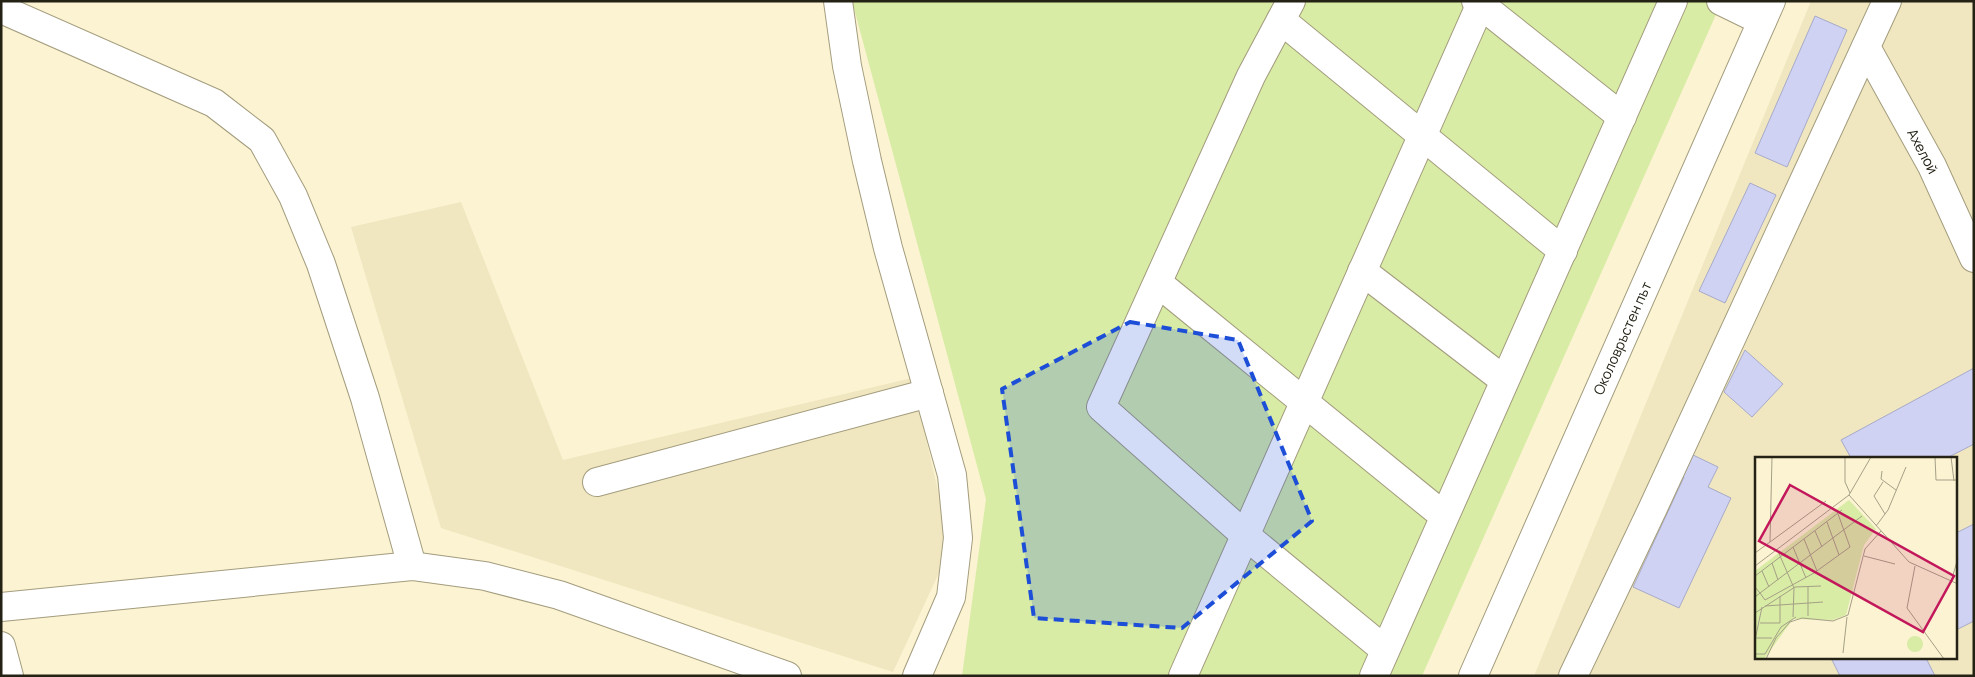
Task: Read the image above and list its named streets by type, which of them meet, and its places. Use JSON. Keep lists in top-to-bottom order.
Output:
{
  "streets": {
    "street": ["Ахелой", "Околовръстен път"]
  }
}
